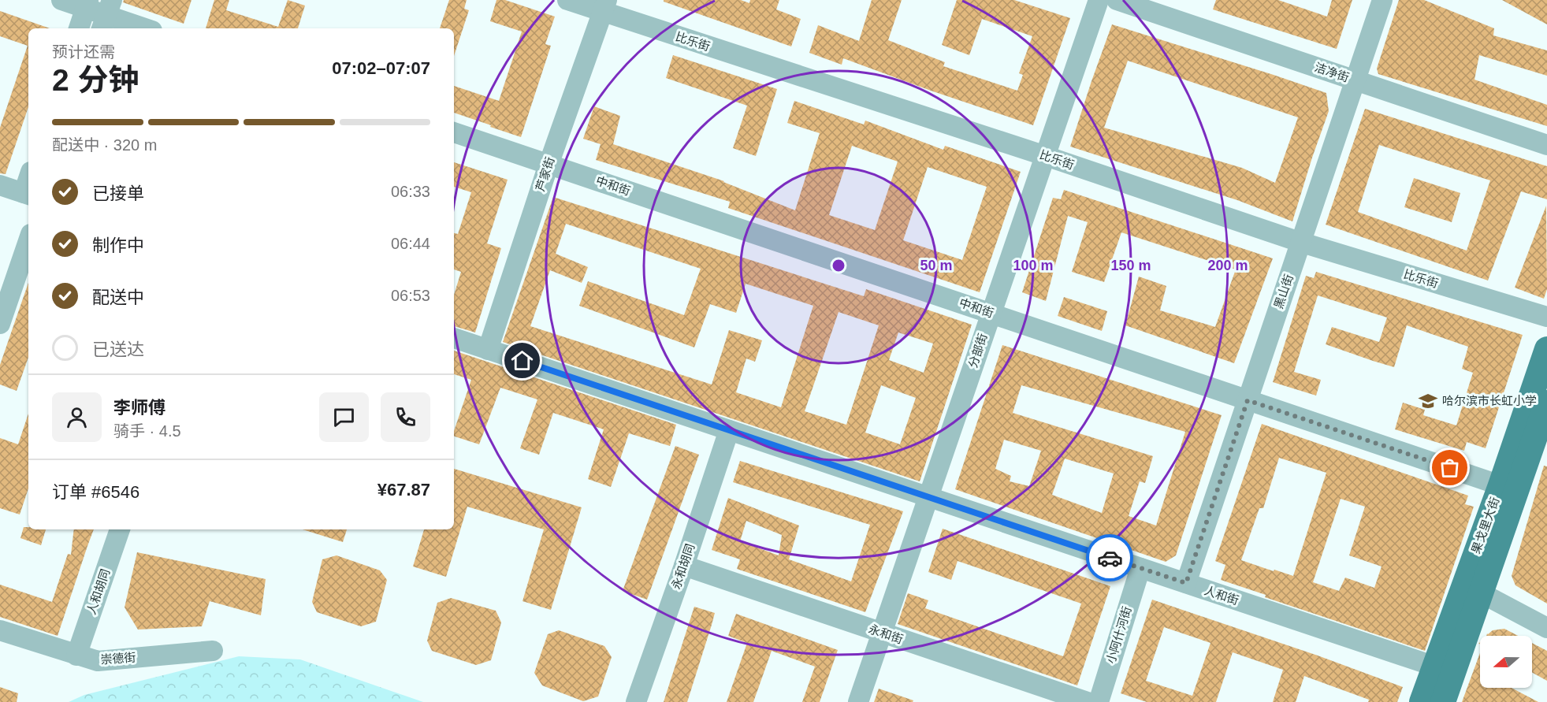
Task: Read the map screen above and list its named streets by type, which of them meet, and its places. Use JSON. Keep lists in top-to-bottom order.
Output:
{
  "streets": {
    "main road": ["果戈里大街"],
    "street": [
      "比乐街",
      "洁净街",
      "芦家街",
      "中和街",
      "黑山街",
      "分部街",
      "永和胡同",
      "人和胡同",
      "人和街",
      "永和街",
      "小阿什河街",
      "崇德街"
    ]
  },
  "crossings": [
    ["比乐街", "芦家街"],
    ["比乐街", "黑山街"],
    ["比乐街", "分部街"],
    ["洁净街", "黑山街"],
    ["芦家街", "中和街"],
    ["芦家街", "人和街"],
    ["中和街", "黑山街"],
    ["中和街", "分部街"],
    ["中和街", "果戈里大街"],
    ["黑山街", "人和街"],
    ["分部街", "人和街"],
    ["分部街", "永和街"],
    ["果戈里大街", "人和街"],
    ["永和胡同", "人和街"],
    ["永和胡同", "永和街"],
    ["人和胡同", "崇德街"],
    ["人和街", "小阿什河街"]
  ],
  "places": {
    "school or university": ["哈尔滨市长虹小学"]
  },
  "north": "left",
  "page": {
    "heading": ["2 分钟", "预计还需", "07:02–07:07"],
    "panel": [
      "李师傅",
      "骑手 · 4.5",
      "订单 #6546",
      "¥67.87"
    ],
    "bar": "配送中 · 320 m",
    "list": [
      ["已接单", "06:33"],
      ["制作中", "06:44"],
      ["配送中", "06:53"],
      "已送达"
    ]
  },
  "rings": [
    "50 m",
    "100 m",
    "150 m",
    "200 m"
  ]
}
